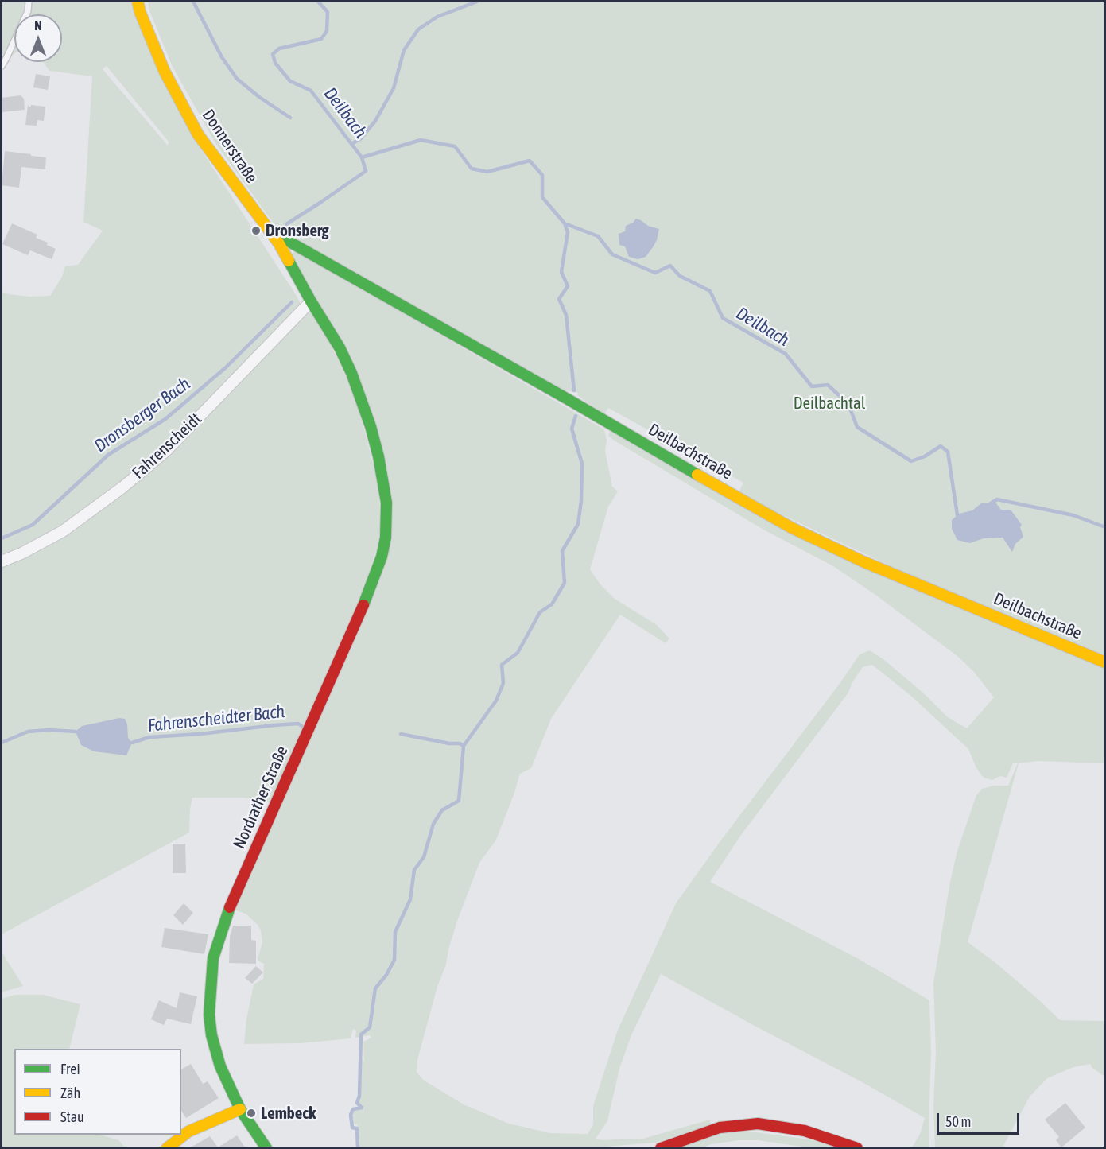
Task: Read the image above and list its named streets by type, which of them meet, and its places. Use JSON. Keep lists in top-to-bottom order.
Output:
{
  "streets": {
    "main road": ["Donnerstraße", "Deilbachstraße", "Nordrather Straße"],
    "street": ["Fahrenscheidt"]
  },
  "crossings": [
    ["Donnerstraße", "Fahrenscheidt"],
    ["Donnerstraße", "Deilbachstraße"],
    ["Donnerstraße", "Nordrather Straße"],
    ["Fahrenscheidt", "Nordrather Straße"]
  ],
  "water": ["Deilbach", "Dronsberger Bach", "Fahrenscheidter Bach"],
  "parks": ["Deilbachtal"],
  "places": ["Dronsberg", "Lembeck"],
  "legend": ["Frei", "Zäh", "Stau"],
  "scale_bar": "50 m",
  "north": "top"
}
